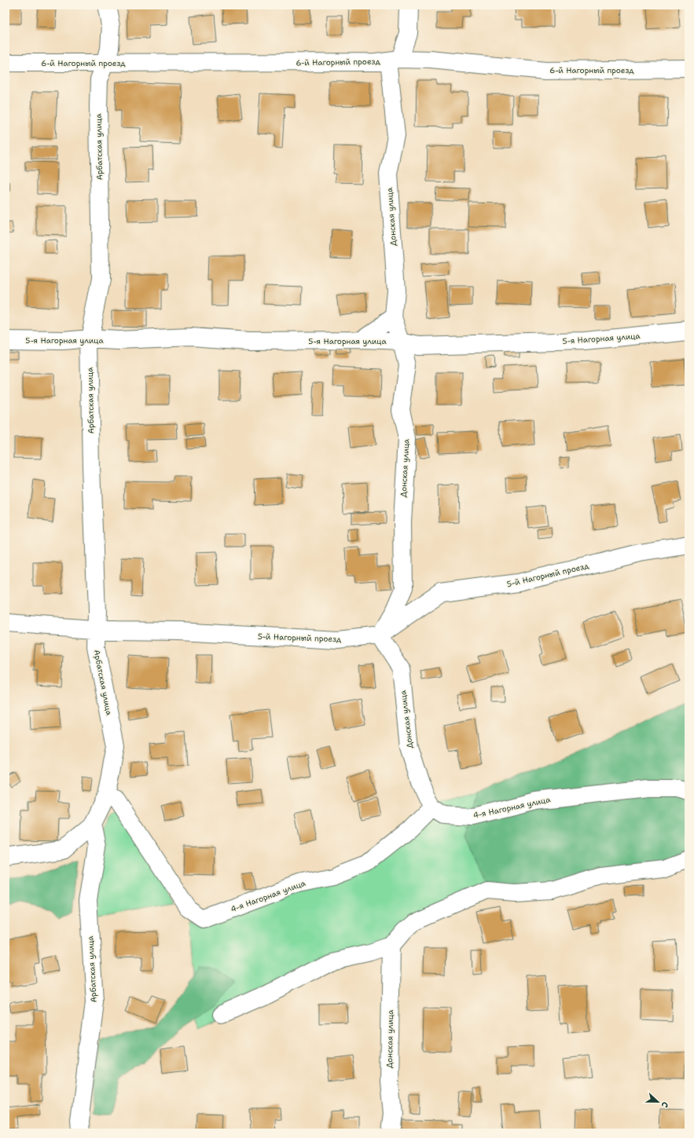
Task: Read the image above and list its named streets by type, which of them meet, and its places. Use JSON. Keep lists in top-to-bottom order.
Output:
{
  "streets": {
    "street": [
      "6-й Нагорный проезд",
      "Арбатская улица",
      "Донская улица",
      "5-я Нагорная улица",
      "5-й Нагорный проезд",
      "4-я Нагорная улица"
    ]
  },
  "crossings": [
    ["6-й Нагорный проезд", "Арбатская улица"],
    ["6-й Нагорный проезд", "Донская улица"],
    ["Арбатская улица", "5-я Нагорная улица"],
    ["Арбатская улица", "5-й Нагорный проезд"],
    ["Арбатская улица", "4-я Нагорная улица"],
    ["Донская улица", "5-я Нагорная улица"],
    ["Донская улица", "5-й Нагорный проезд"],
    ["Донская улица", "4-я Нагорная улица"]
  ],
  "north": "right"
}
